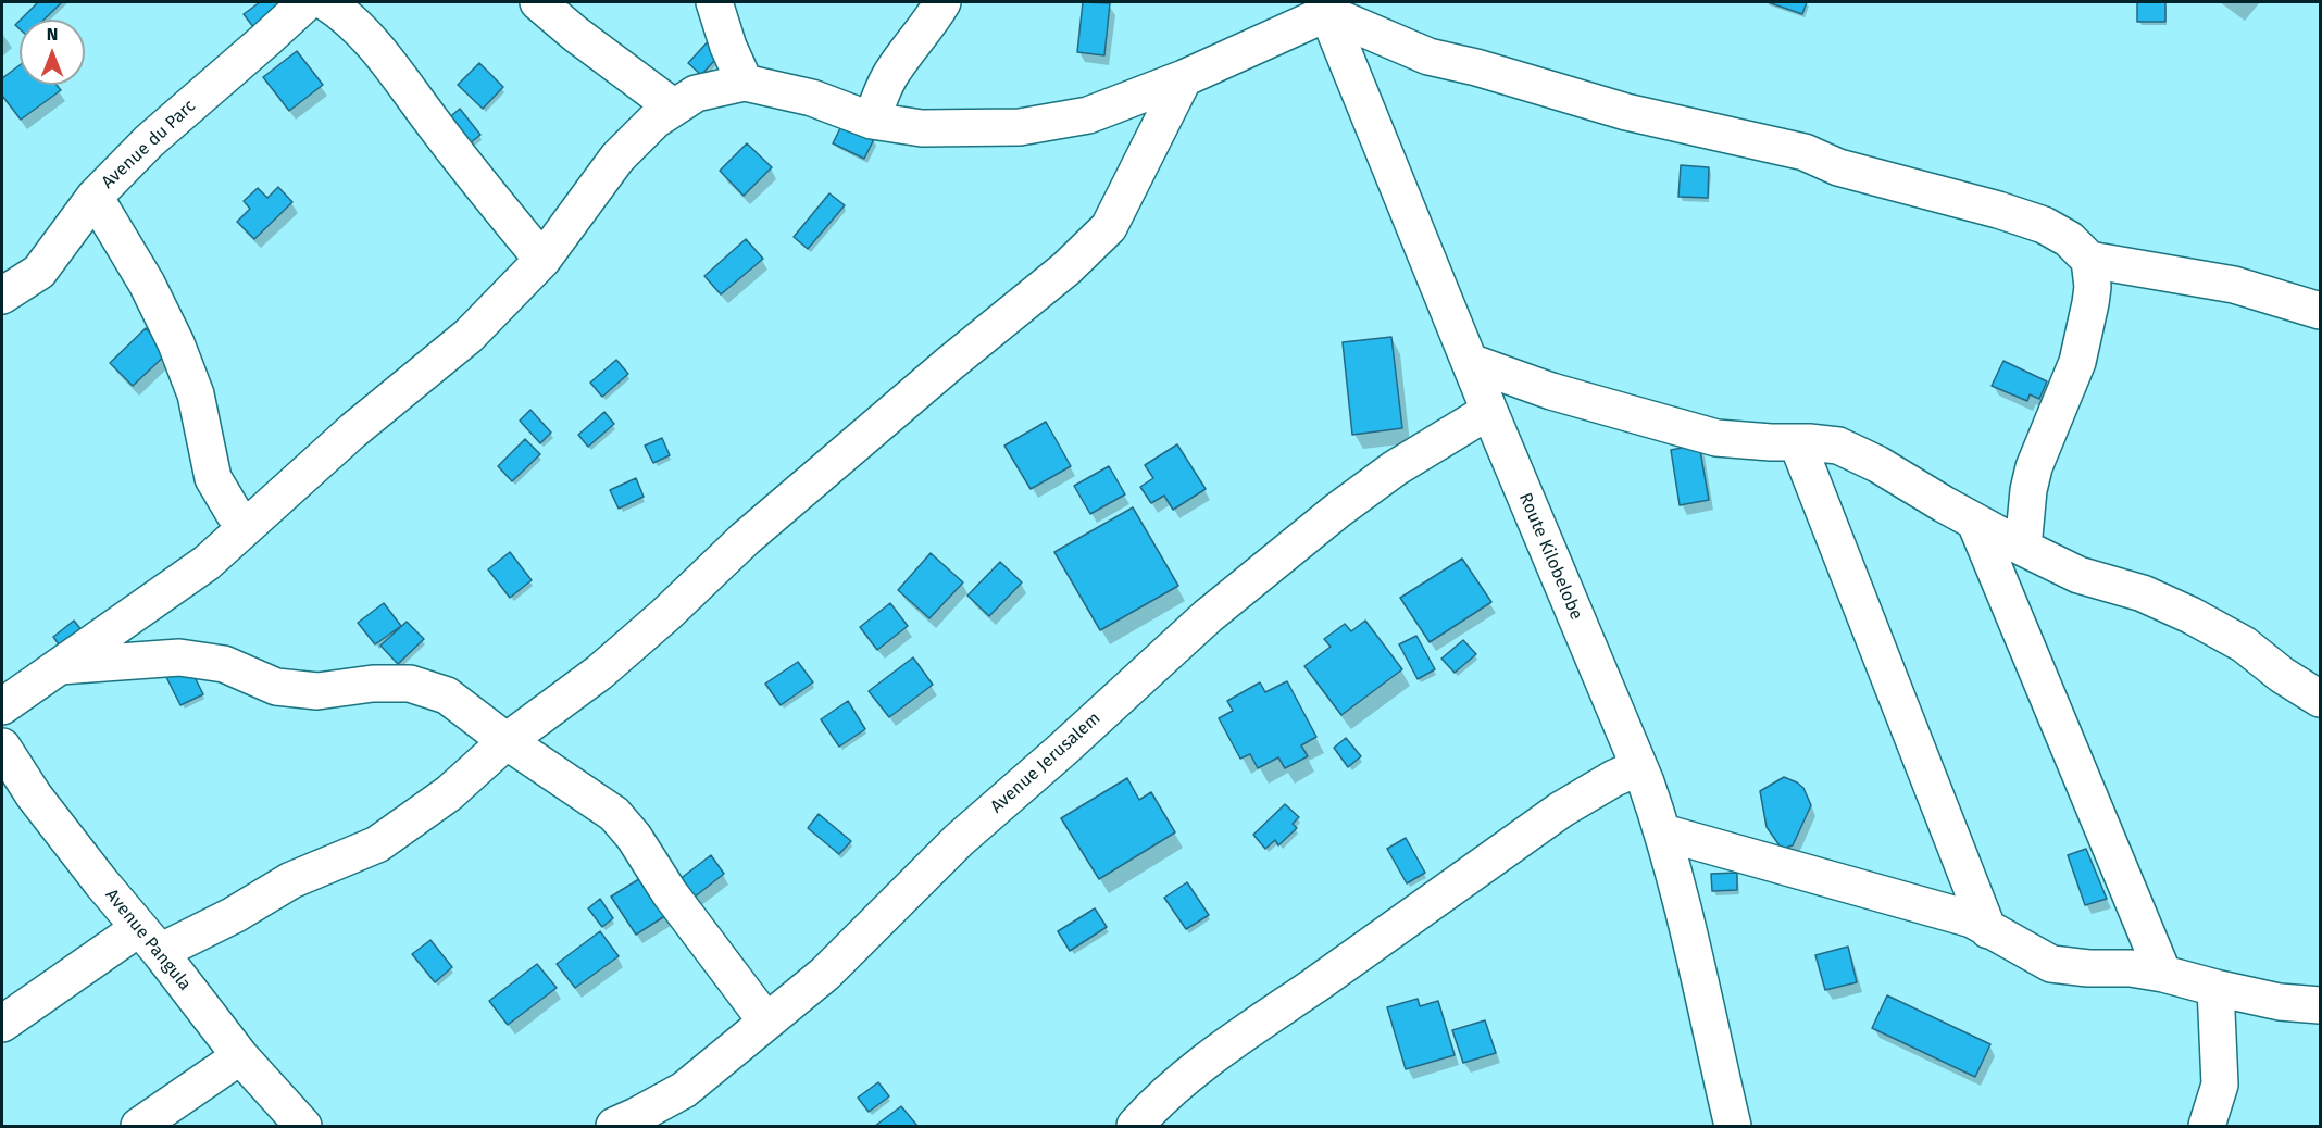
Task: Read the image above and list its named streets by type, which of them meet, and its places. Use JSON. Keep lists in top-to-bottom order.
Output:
{
  "streets": {
    "street": [
      "Avenue du Parc",
      "Route Kilobelobe",
      "Avenue Jerusalem",
      "Avenue Pangula"
    ]
  },
  "crossings": [
    ["Route Kilobelobe", "Avenue Jerusalem"]
  ],
  "north": "top"
}
